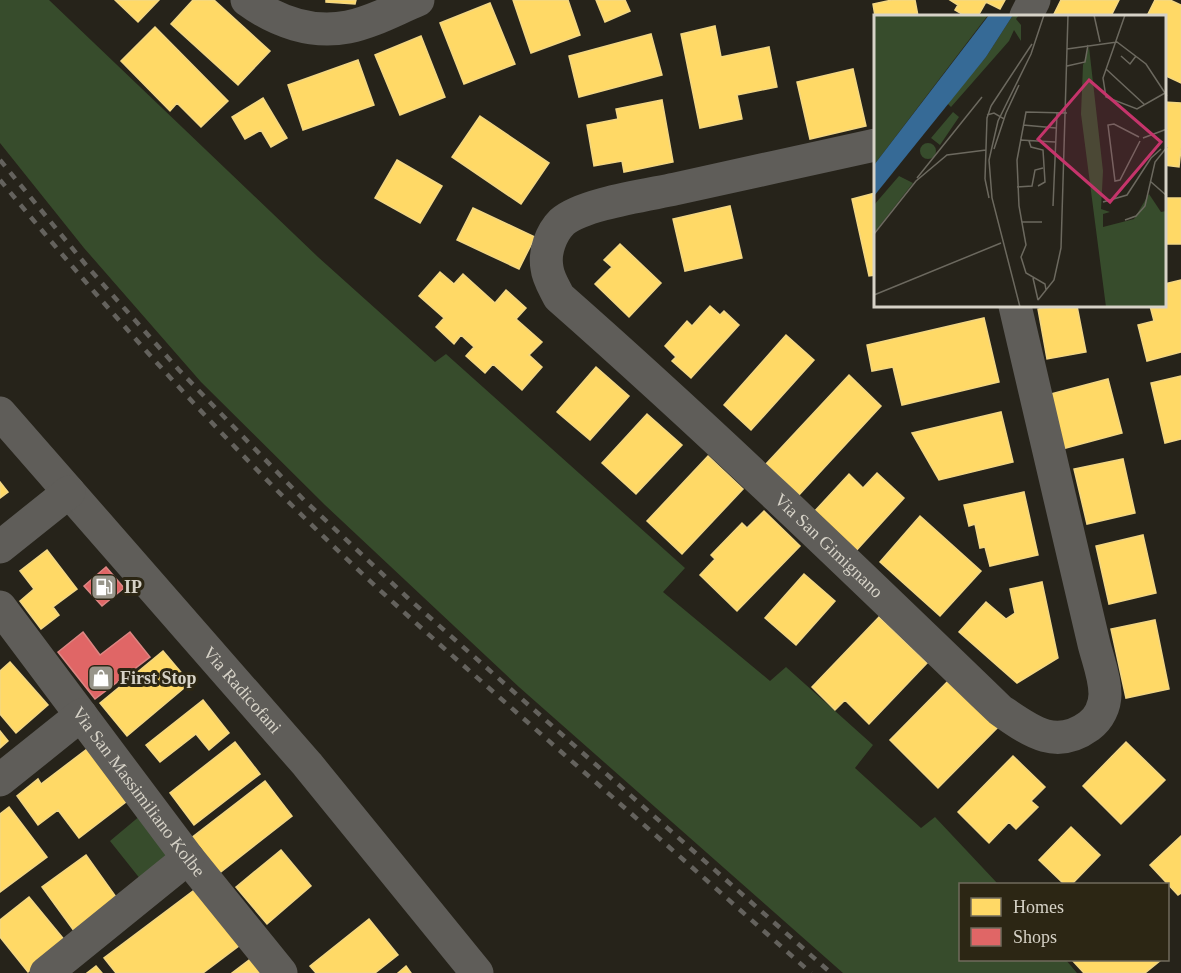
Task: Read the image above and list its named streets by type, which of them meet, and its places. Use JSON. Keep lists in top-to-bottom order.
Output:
{
  "streets": {
    "street": ["Via San Gimignano", "Via Radicofani", "Via San Massimiliano Kolbe"]
  },
  "places": {
    "fuel station": ["IP"],
    "shop": ["First Stop"]
  },
  "legend": ["Homes", "Shops"]
}
